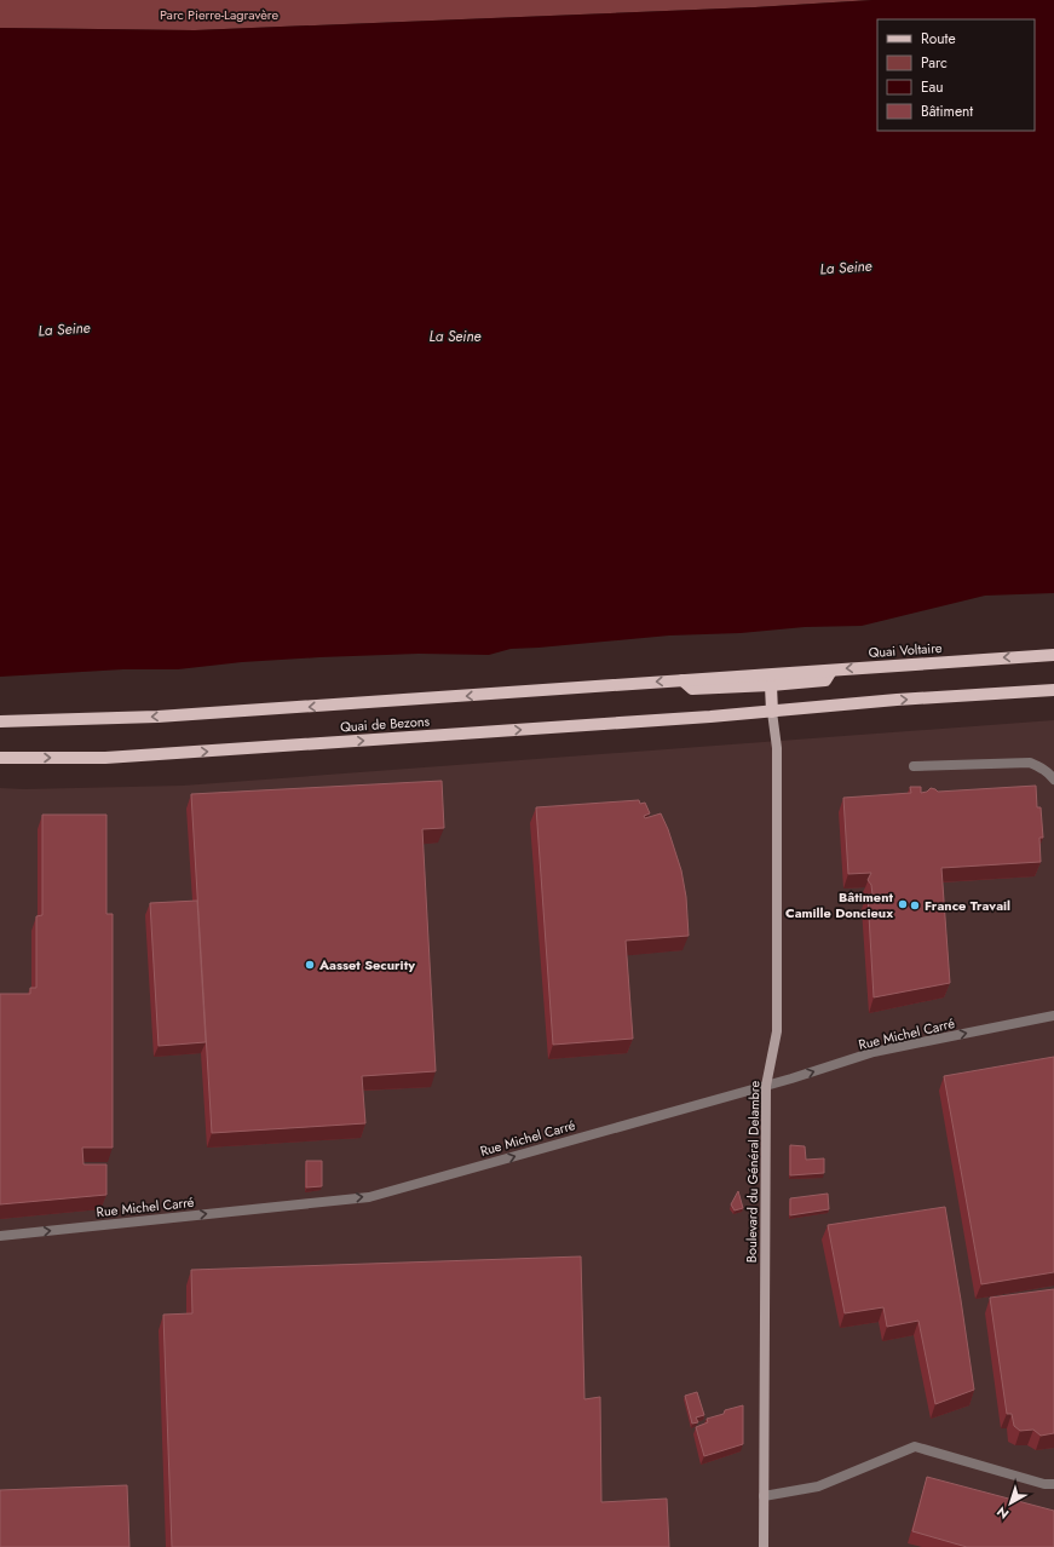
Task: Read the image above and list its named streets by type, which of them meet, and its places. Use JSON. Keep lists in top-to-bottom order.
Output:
{
  "streets": {
    "main road": ["Quai Voltaire", "Quai de Bezons"],
    "street": ["Rue Michel Carré", "Boulevard du Général Delambre"]
  },
  "crossings": [
    ["Quai Voltaire", "Quai de Bezons"],
    ["Quai de Bezons", "Boulevard du Général Delambre"],
    ["Rue Michel Carré", "Boulevard du Général Delambre"]
  ],
  "one_way": ["Rue Michel Carré"],
  "water": ["La Seine"],
  "parks": ["Parc Pierre-Lagravère"],
  "places": ["Bâtiment Camille Doncieux", "France Travail", "Aasset Security"],
  "legend": [
    "Route",
    "Parc",
    "Eau",
    "Bâtiment"
  ],
  "north": "bottom left"
}
